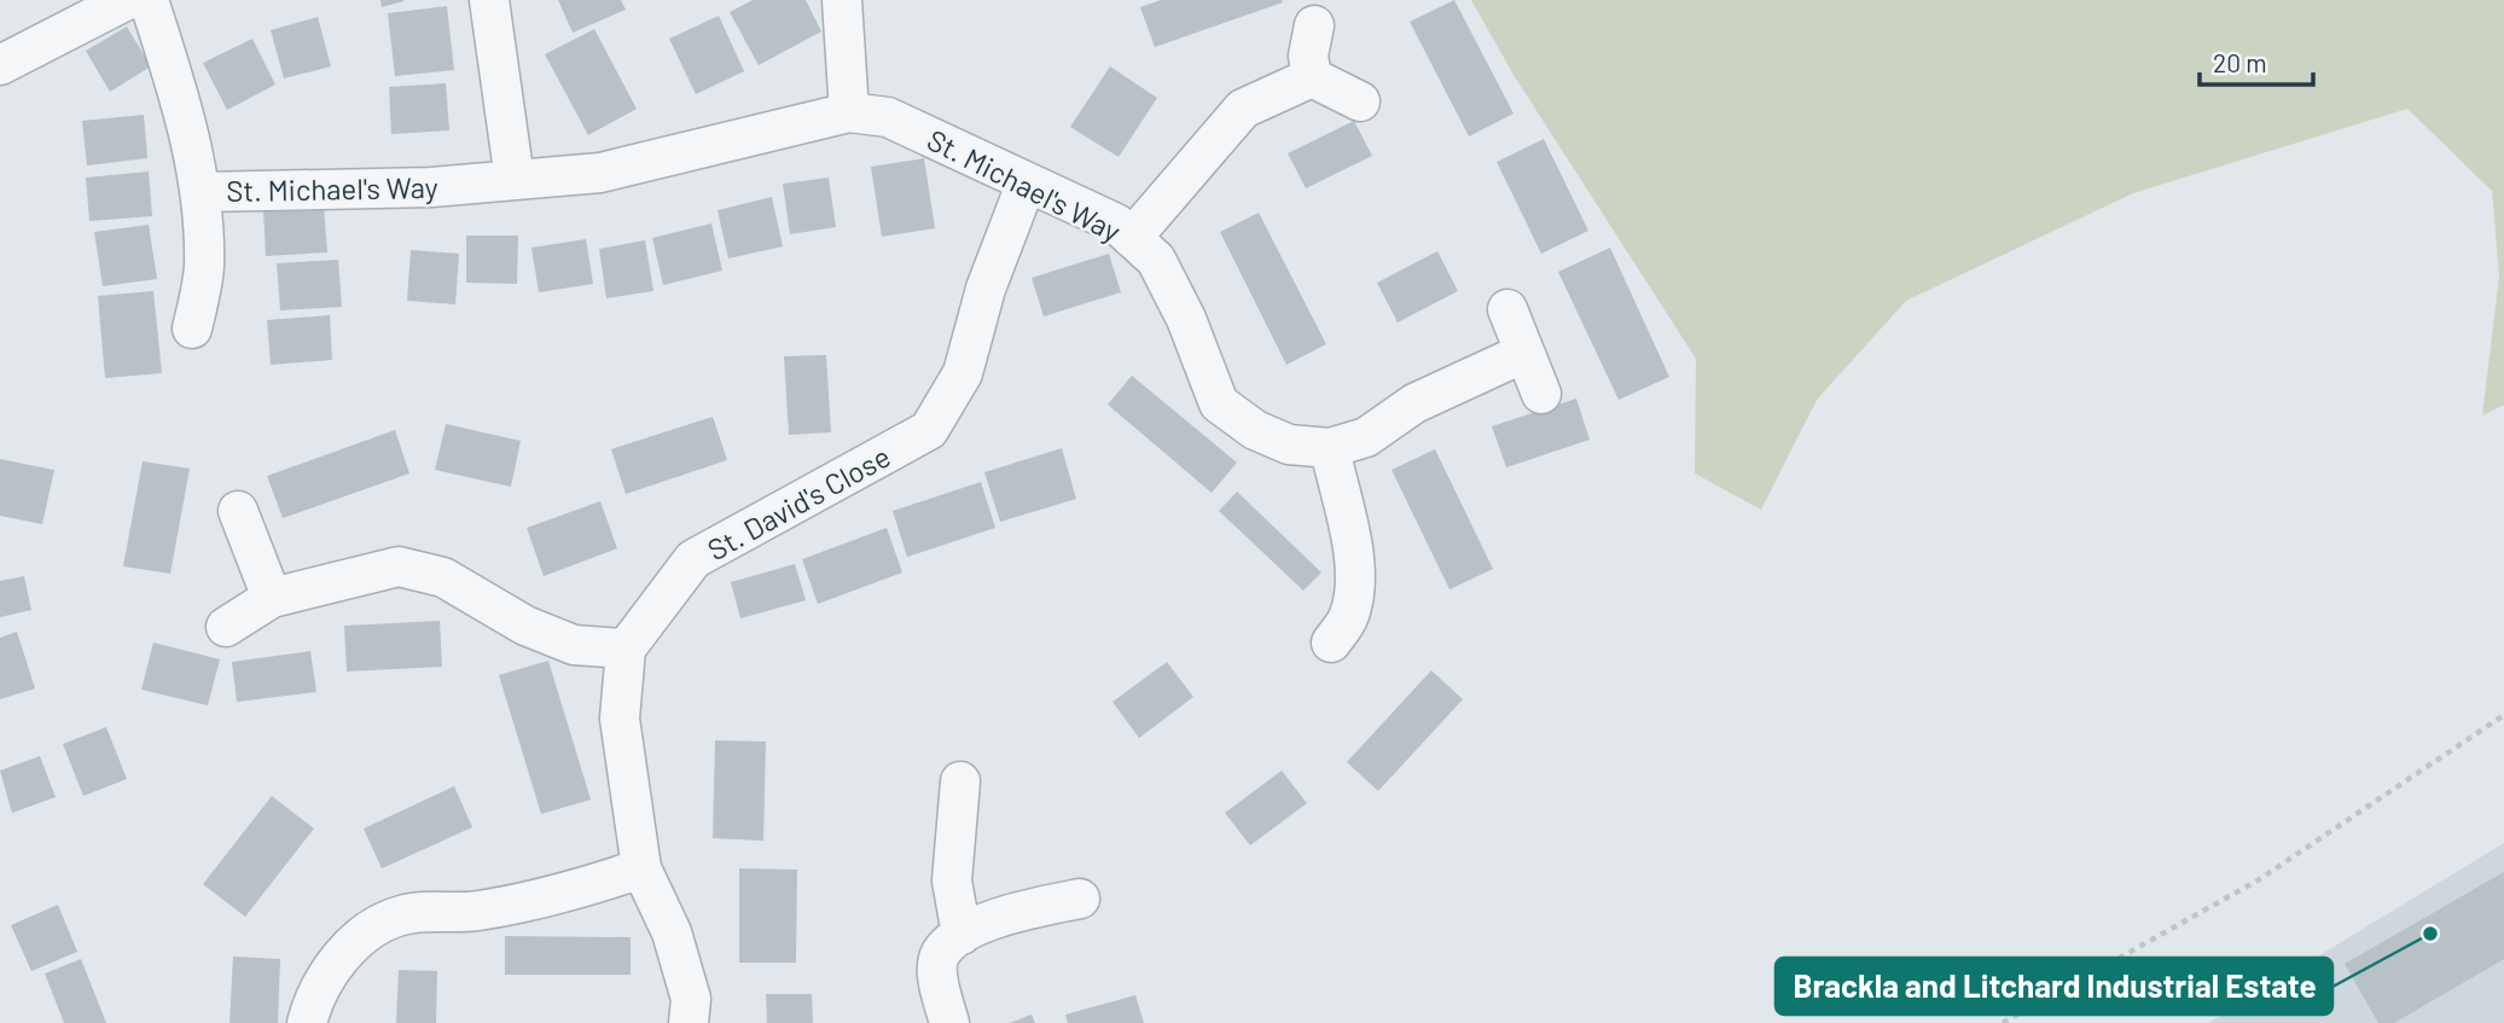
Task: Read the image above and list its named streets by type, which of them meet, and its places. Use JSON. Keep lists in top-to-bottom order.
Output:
{
  "streets": {
    "street": ["St. Michael's Way", "St. David's Close"]
  },
  "crossings": [
    ["St. Michael's Way", "St. David's Close"]
  ],
  "places": ["Brackla and Litchard Industrial Estate"],
  "scale_bar": "20 m"
}
